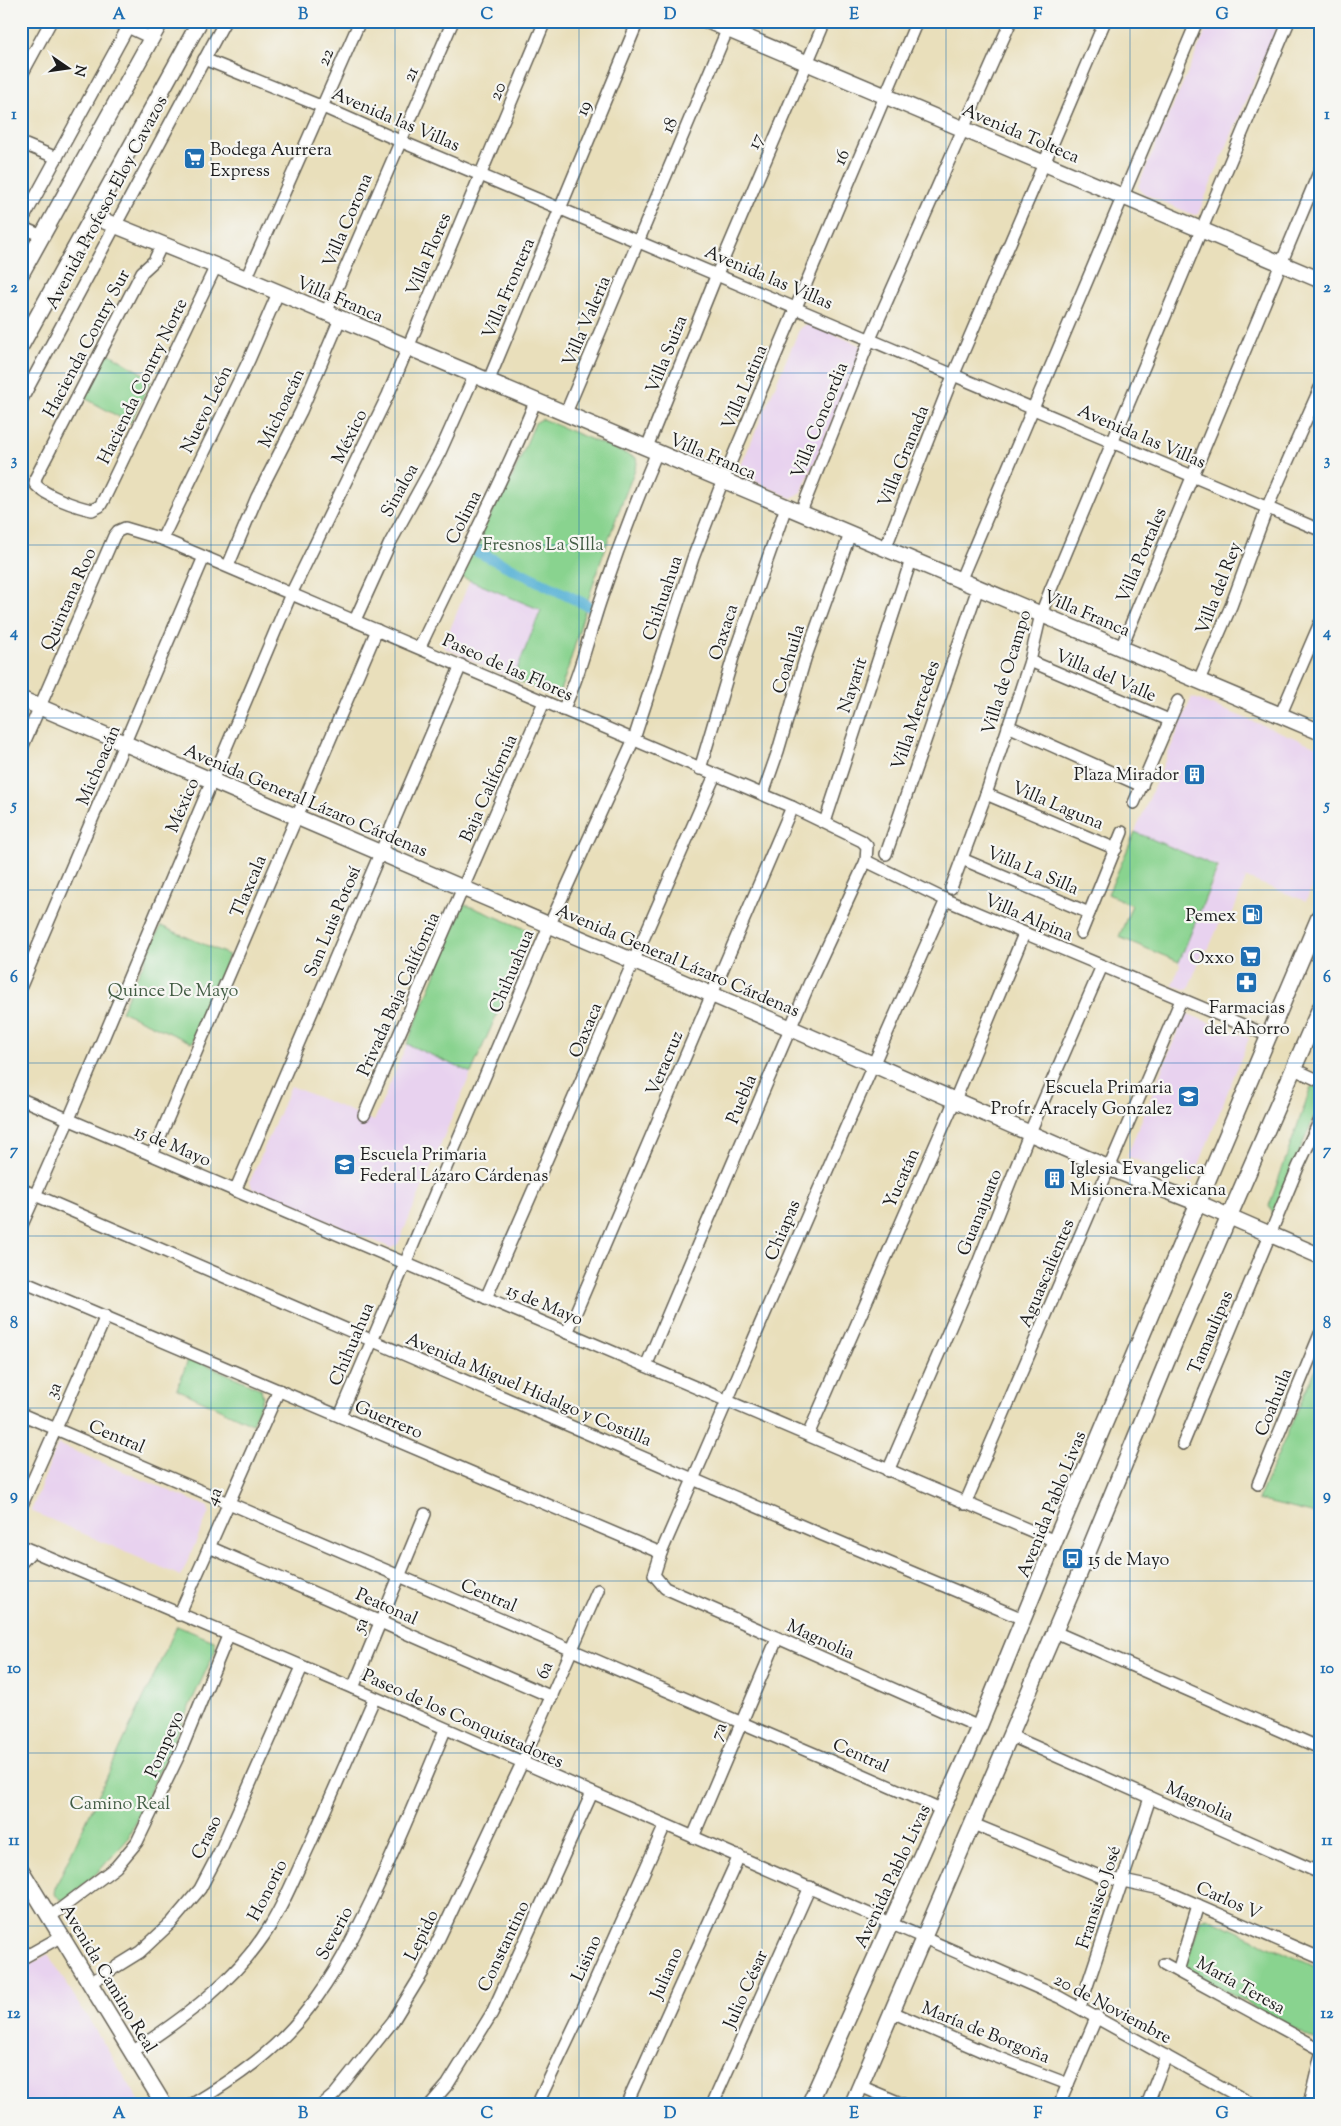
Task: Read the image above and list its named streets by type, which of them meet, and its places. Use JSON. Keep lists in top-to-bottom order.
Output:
{
  "streets": {
    "street": [
      "22",
      "21",
      "20",
      "19",
      "Avenida las Villas",
      "18",
      "Avenida Tolteca",
      "17",
      "16",
      "Avenida Profesor Eloy Cavazos",
      "Villa Corona",
      "Villa Flores",
      "Villa Frontera",
      "Villa Franca",
      "Villa Valeria",
      "Hacienda Contry Sur",
      "Villa Suiza",
      "Hacienda Contry Norte",
      "Villa Latina",
      "Michoacán",
      "Nuevo León",
      "Villa Concordia",
      "México",
      "Villa Granada",
      "Sinaloa",
      "Colima",
      "Villa Portales",
      "Villa del Rey",
      "Chihuahua",
      "Quintana Roo",
      "Oaxaca",
      "Coahuila",
      "Paseo de las Flores",
      "Villa de Ocampo",
      "Villa del Valle",
      "Nayarit",
      "Villa Mercedes",
      "Baja California",
      "Avenida General Lázaro Cárdenas",
      "Villa Laguna",
      "Villa La Silla",
      "Tlaxcala",
      "Villa Alpina",
      "San Luis Potosí",
      "Privada Baja California",
      "Veracruz",
      "Puebla",
      "15 de Mayo",
      "Yucatán",
      "Guanajuato",
      "Chiapas",
      "Aguascalientes",
      "Tamaulipas",
      "Avenida Miguel Hidalgo y Costilla",
      "3a",
      "Guerrero",
      "Central",
      "4a",
      "Avenida Pablo Livas",
      "Peatonal",
      "5a",
      "Magnolia",
      "6a",
      "Paseo de los Conquistadores",
      "7a",
      "Pompeyo",
      "Craso",
      "Honorio",
      "Fransisco José",
      "Carlos V",
      "Severio",
      "Lepido",
      "Constantino",
      "Lisino",
      "Juliano",
      "Avenida Camino Real",
      "María Teresa",
      "Julio César",
      "20 de Noviembre",
      "María de Borgoña"
    ]
  },
  "crossings": [
    ["22", "Avenida las Villas"],
    ["22", "Villa Franca"],
    ["21", "Avenida las Villas"],
    ["21", "Villa Corona"],
    ["20", "Avenida las Villas"],
    ["20", "Villa Flores"],
    ["19", "Avenida las Villas"],
    ["19", "Villa Frontera"],
    ["Avenida las Villas", "18"],
    ["Avenida las Villas", "17"],
    ["Avenida las Villas", "16"],
    ["Avenida las Villas", "Avenida Profesor Eloy Cavazos"],
    ["Avenida las Villas", "Villa Corona"],
    ["Avenida las Villas", "Villa Flores"],
    ["Avenida las Villas", "Villa Frontera"],
    ["Avenida las Villas", "Villa Valeria"],
    ["Avenida las Villas", "Villa Suiza"],
    ["Avenida las Villas", "Villa Latina"],
    ["Avenida las Villas", "Villa Concordia"],
    ["Avenida las Villas", "Villa Granada"],
    ["Avenida las Villas", "Villa Portales"],
    ["Avenida las Villas", "Villa del Rey"],
    ["Avenida las Villas", "Villa de Ocampo"],
    ["18", "Avenida Tolteca"],
    ["18", "Villa Valeria"],
    ["Avenida Tolteca", "17"],
    ["Avenida Tolteca", "16"],
    ["Avenida Tolteca", "Villa Concordia"],
    ["Avenida Tolteca", "Villa Granada"],
    ["Avenida Tolteca", "Villa Portales"],
    ["Avenida Tolteca", "Villa de Ocampo"],
    ["17", "Villa Suiza"],
    ["16", "Villa Latina"],
    ["Avenida Profesor Eloy Cavazos", "Villa Franca"],
    ["Villa Corona", "Villa Franca"],
    ["Villa Flores", "Villa Franca"],
    ["Villa Flores", "México"],
    ["Villa Frontera", "Villa Franca"],
    ["Villa Frontera", "Sinaloa"],
    ["Villa Franca", "Villa Valeria"],
    ["Villa Franca", "Hacienda Contry Sur"],
    ["Villa Franca", "Villa Suiza"],
    ["Villa Franca", "Hacienda Contry Norte"],
    ["Villa Franca", "Villa Latina"],
    ["Villa Franca", "Michoacán"],
    ["Villa Franca", "Nuevo León"],
    ["Villa Franca", "Villa Concordia"],
    ["Villa Franca", "México"],
    ["Villa Franca", "Villa Granada"],
    ["Villa Franca", "Sinaloa"],
    ["Villa Franca", "Colima"],
    ["Villa Franca", "Villa Portales"],
    ["Villa Franca", "Villa del Rey"],
    ["Villa Franca", "Chihuahua"],
    ["Villa Franca", "Oaxaca"],
    ["Villa Franca", "Coahuila"],
    ["Villa Franca", "Villa de Ocampo"],
    ["Villa Franca", "Nayarit"],
    ["Villa Franca", "Villa Mercedes"],
    ["Hacienda Contry Sur", "Hacienda Contry Norte"],
    ["Villa Latina", "Chihuahua"],
    ["Michoacán", "Paseo de las Flores"],
    ["Michoacán", "Avenida General Lázaro Cárdenas"],
    ["Nuevo León", "Paseo de las Flores"],
    ["México", "Paseo de las Flores"],
    ["México", "Avenida General Lázaro Cárdenas"],
    ["México", "15 de Mayo"],
    ["México", "Avenida Miguel Hidalgo y Costilla"],
    ["Sinaloa", "Paseo de las Flores"],
    ["Colima", "Paseo de las Flores"],
    ["Chihuahua", "Paseo de las Flores"],
    ["Chihuahua", "Avenida General Lázaro Cárdenas"],
    ["Chihuahua", "15 de Mayo"],
    ["Chihuahua", "Avenida Miguel Hidalgo y Costilla"],
    ["Chihuahua", "Guerrero"],
    ["Quintana Roo", "Paseo de las Flores"],
    ["Quintana Roo", "Avenida General Lázaro Cárdenas"],
    ["Oaxaca", "Paseo de las Flores"],
    ["Oaxaca", "Avenida General Lázaro Cárdenas"],
    ["Oaxaca", "15 de Mayo"],
    ["Coahuila", "Paseo de las Flores"],
    ["Paseo de las Flores", "Nayarit"],
    ["Paseo de las Flores", "Baja California"],
    ["Paseo de las Flores", "Tlaxcala"],
    ["Paseo de las Flores", "San Luis Potosí"],
    ["Paseo de las Flores", "Veracruz"],
    ["Paseo de las Flores", "Puebla"],
    ["Villa de Ocampo", "Villa del Valle"],
    ["Villa de Ocampo", "Villa Laguna"],
    ["Villa de Ocampo", "Villa La Silla"],
    ["Baja California", "Avenida General Lázaro Cárdenas"],
    ["Baja California", "Privada Baja California"],
    ["Avenida General Lázaro Cárdenas", "Tlaxcala"],
    ["Avenida General Lázaro Cárdenas", "San Luis Potosí"],
    ["Avenida General Lázaro Cárdenas", "Privada Baja California"],
    ["Avenida General Lázaro Cárdenas", "Veracruz"],
    ["Avenida General Lázaro Cárdenas", "Puebla"],
    ["Avenida General Lázaro Cárdenas", "Yucatán"],
    ["Avenida General Lázaro Cárdenas", "Guanajuato"],
    ["Avenida General Lázaro Cárdenas", "Chiapas"],
    ["Avenida General Lázaro Cárdenas", "Aguascalientes"],
    ["Avenida General Lázaro Cárdenas", "Tamaulipas"],
    ["Avenida General Lázaro Cárdenas", "Avenida Pablo Livas"],
    ["Tlaxcala", "15 de Mayo"],
    ["Villa Alpina", "Puebla"],
    ["Villa Alpina", "Yucatán"],
    ["Villa Alpina", "Guanajuato"],
    ["Villa Alpina", "Chiapas"],
    ["Villa Alpina", "Aguascalientes"],
    ["Villa Alpina", "Avenida Pablo Livas"],
    ["San Luis Potosí", "15 de Mayo"],
    ["Veracruz", "15 de Mayo"],
    ["Puebla", "15 de Mayo"],
    ["15 de Mayo", "Yucatán"],
    ["15 de Mayo", "Guanajuato"],
    ["15 de Mayo", "Chiapas"],
    ["15 de Mayo", "Aguascalientes"],
    ["15 de Mayo", "Avenida Pablo Livas"],
    ["Chiapas", "Avenida Miguel Hidalgo y Costilla"],
    ["Chiapas", "Guerrero"],
    ["Chiapas", "Magnolia"],
    ["Avenida Miguel Hidalgo y Costilla", "Avenida Pablo Livas"],
    ["3a", "Guerrero"],
    ["3a", "Central"],
    ["Guerrero", "4a"],
    ["Central", "4a"],
    ["Central", "Avenida Pablo Livas"],
    ["Central", "5a"],
    ["Central", "6a"],
    ["Central", "7a"],
    ["4a", "Peatonal"],
    ["4a", "Paseo de los Conquistadores"],
    ["Avenida Pablo Livas", "Magnolia"],
    ["Avenida Pablo Livas", "Paseo de los Conquistadores"],
    ["Avenida Pablo Livas", "20 de Noviembre"],
    ["Peatonal", "5a"],
    ["Peatonal", "6a"],
    ["5a", "Paseo de los Conquistadores"],
    ["Magnolia", "7a"],
    ["Magnolia", "Fransisco José"],
    ["6a", "Paseo de los Conquistadores"],
    ["6a", "Lepido"],
    ["Paseo de los Conquistadores", "7a"],
    ["Paseo de los Conquistadores", "Pompeyo"],
    ["Paseo de los Conquistadores", "Craso"],
    ["Paseo de los Conquistadores", "Honorio"],
    ["Paseo de los Conquistadores", "Severio"],
    ["Paseo de los Conquistadores", "Lepido"],
    ["Paseo de los Conquistadores", "Constantino"],
    ["Paseo de los Conquistadores", "Lisino"],
    ["Paseo de los Conquistadores", "Juliano"],
    ["Paseo de los Conquistadores", "Julio César"],
    ["Paseo de los Conquistadores", "20 de Noviembre"],
    ["Pompeyo", "Avenida Camino Real"],
    ["Craso", "Avenida Camino Real"],
    ["Honorio", "Avenida Camino Real"],
    ["Fransisco José", "Carlos V"],
    ["Fransisco José", "20 de Noviembre"],
    ["Carlos V", "María Teresa"]
  ],
  "parks": ["Fresnos La SIlla", "Quince De Mayo", "Camino Real"],
  "places": {
    "supermarket": ["Bodega Aurrera Express", "Oxxo"],
    "building": ["Plaza Mirador", "Iglesia Evangelica Misionera Mexicana"],
    "fuel station": ["Pemex"],
    "pharmacy": ["Farmacias del Ahorro"],
    "school or university": ["Escuela Primaria Profr. Aracely Gonzalez", "Escuela Primaria Federal Lázaro Cárdenas"],
    "bus stop": ["15 de Mayo"]
  },
  "north": "right",
  "grid": {
    "columns": [
      "A",
      "B",
      "C",
      "D",
      "E",
      "F",
      "G"
    ],
    "rows": [
      "1",
      "2",
      "3",
      "4",
      "5",
      "6",
      "7",
      "8",
      "9",
      "10",
      "11",
      "12"
    ]
  }
}
